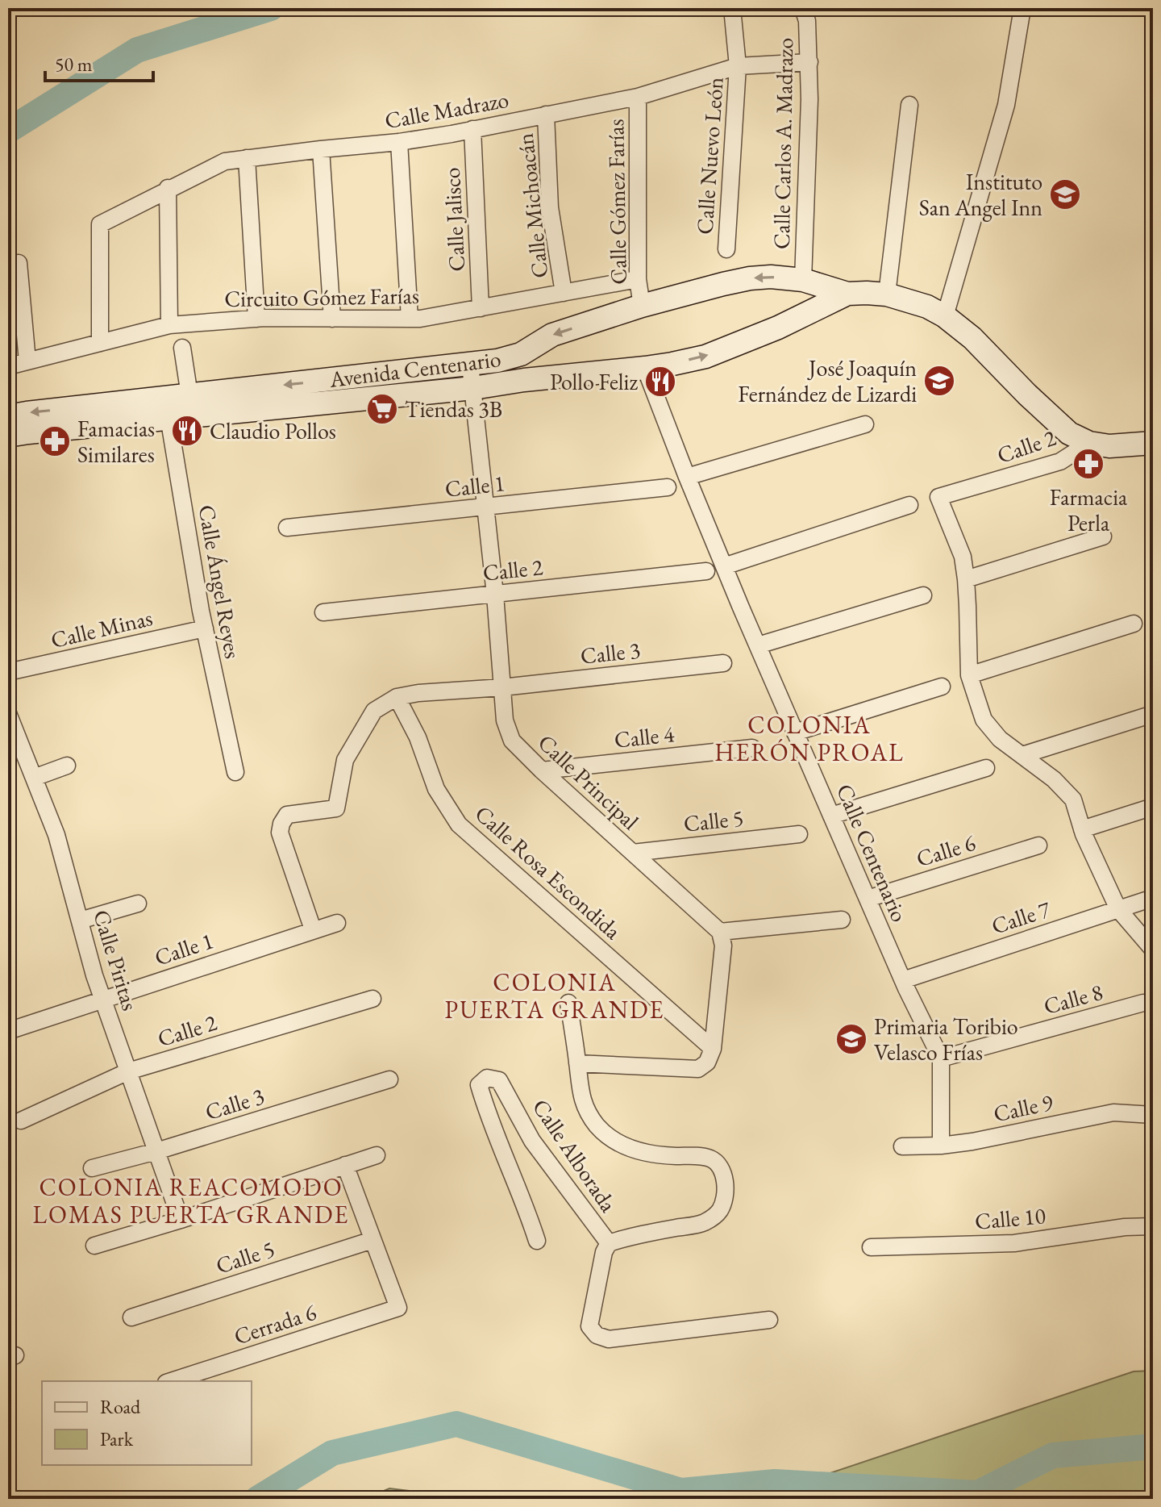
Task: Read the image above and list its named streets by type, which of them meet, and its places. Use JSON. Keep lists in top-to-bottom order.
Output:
{
  "streets": {
    "main road": ["Avenida Centenario"],
    "street": [
      "Calle Madrazo",
      "Calle Carlos A. Madrazo",
      "Calle Nuevo León",
      "Calle Gómez Farías",
      "Calle Michoacán",
      "Calle Jalisco",
      "Circuito Gómez Farías",
      "Calle 2",
      "Calle 1",
      "Calle Ángel Reyes",
      "Calle Minas",
      "Calle 3",
      "Calle 4",
      "Calle Principal",
      "Calle 5",
      "Calle 6",
      "Calle Centenario",
      "Calle Rosa Escondida",
      "Calle 7",
      "Calle Piritas",
      "Calle 8",
      "Calle 9",
      "Calle Alborada",
      "Calle 10",
      "Cerrada 6"
    ]
  },
  "crossings": [
    ["Calle Madrazo", "Calle Carlos A. Madrazo"],
    ["Calle Madrazo", "Calle Nuevo León"],
    ["Calle Madrazo", "Calle Gómez Farías"],
    ["Calle Madrazo", "Calle Michoacán"],
    ["Calle Madrazo", "Calle Jalisco"],
    ["Calle Madrazo", "Circuito Gómez Farías"],
    ["Calle Carlos A. Madrazo", "Avenida Centenario"],
    ["Calle Gómez Farías", "Circuito Gómez Farías"],
    ["Calle Gómez Farías", "Avenida Centenario"],
    ["Calle Michoacán", "Circuito Gómez Farías"],
    ["Calle Jalisco", "Circuito Gómez Farías"],
    ["Avenida Centenario", "Calle 2"],
    ["Avenida Centenario", "Calle Ángel Reyes"],
    ["Avenida Centenario", "Calle Principal"],
    ["Avenida Centenario", "Calle Centenario"],
    ["Calle 2", "Calle Principal"],
    ["Calle 2", "Calle Piritas"],
    ["Calle 1", "Calle Principal"],
    ["Calle 1", "Calle Piritas"],
    ["Calle Ángel Reyes", "Calle Minas"],
    ["Calle 3", "Calle Principal"],
    ["Calle 3", "Calle Piritas"],
    ["Calle 4", "Calle Principal"],
    ["Calle Principal", "Calle 5"],
    ["Calle 5", "Cerrada 6"],
    ["Calle 6", "Calle Centenario"],
    ["Calle Centenario", "Calle 7"],
    ["Calle Centenario", "Calle 8"],
    ["Calle Centenario", "Calle 9"]
  ],
  "districts": ["COLONIA HERÓN PROAL", "COLONIA PUERTA GRANDE", "COLONIA REACOMODO LOMAS PUERTA GRANDE"],
  "places": {
    "school or university": ["Instituto San Angel Inn", "José Joaquín Fernández de Lizardi", "Primaria Toribio Velasco Frías"],
    "restaurant": ["Pollo Feliz", "Claudio Pollos"],
    "supermarket": ["Tiendas 3B"],
    "pharmacy": ["Famacias Similares", "Farmacia Perla"]
  },
  "legend": ["Road", "Park"],
  "scale_bar": "50 m"
}
